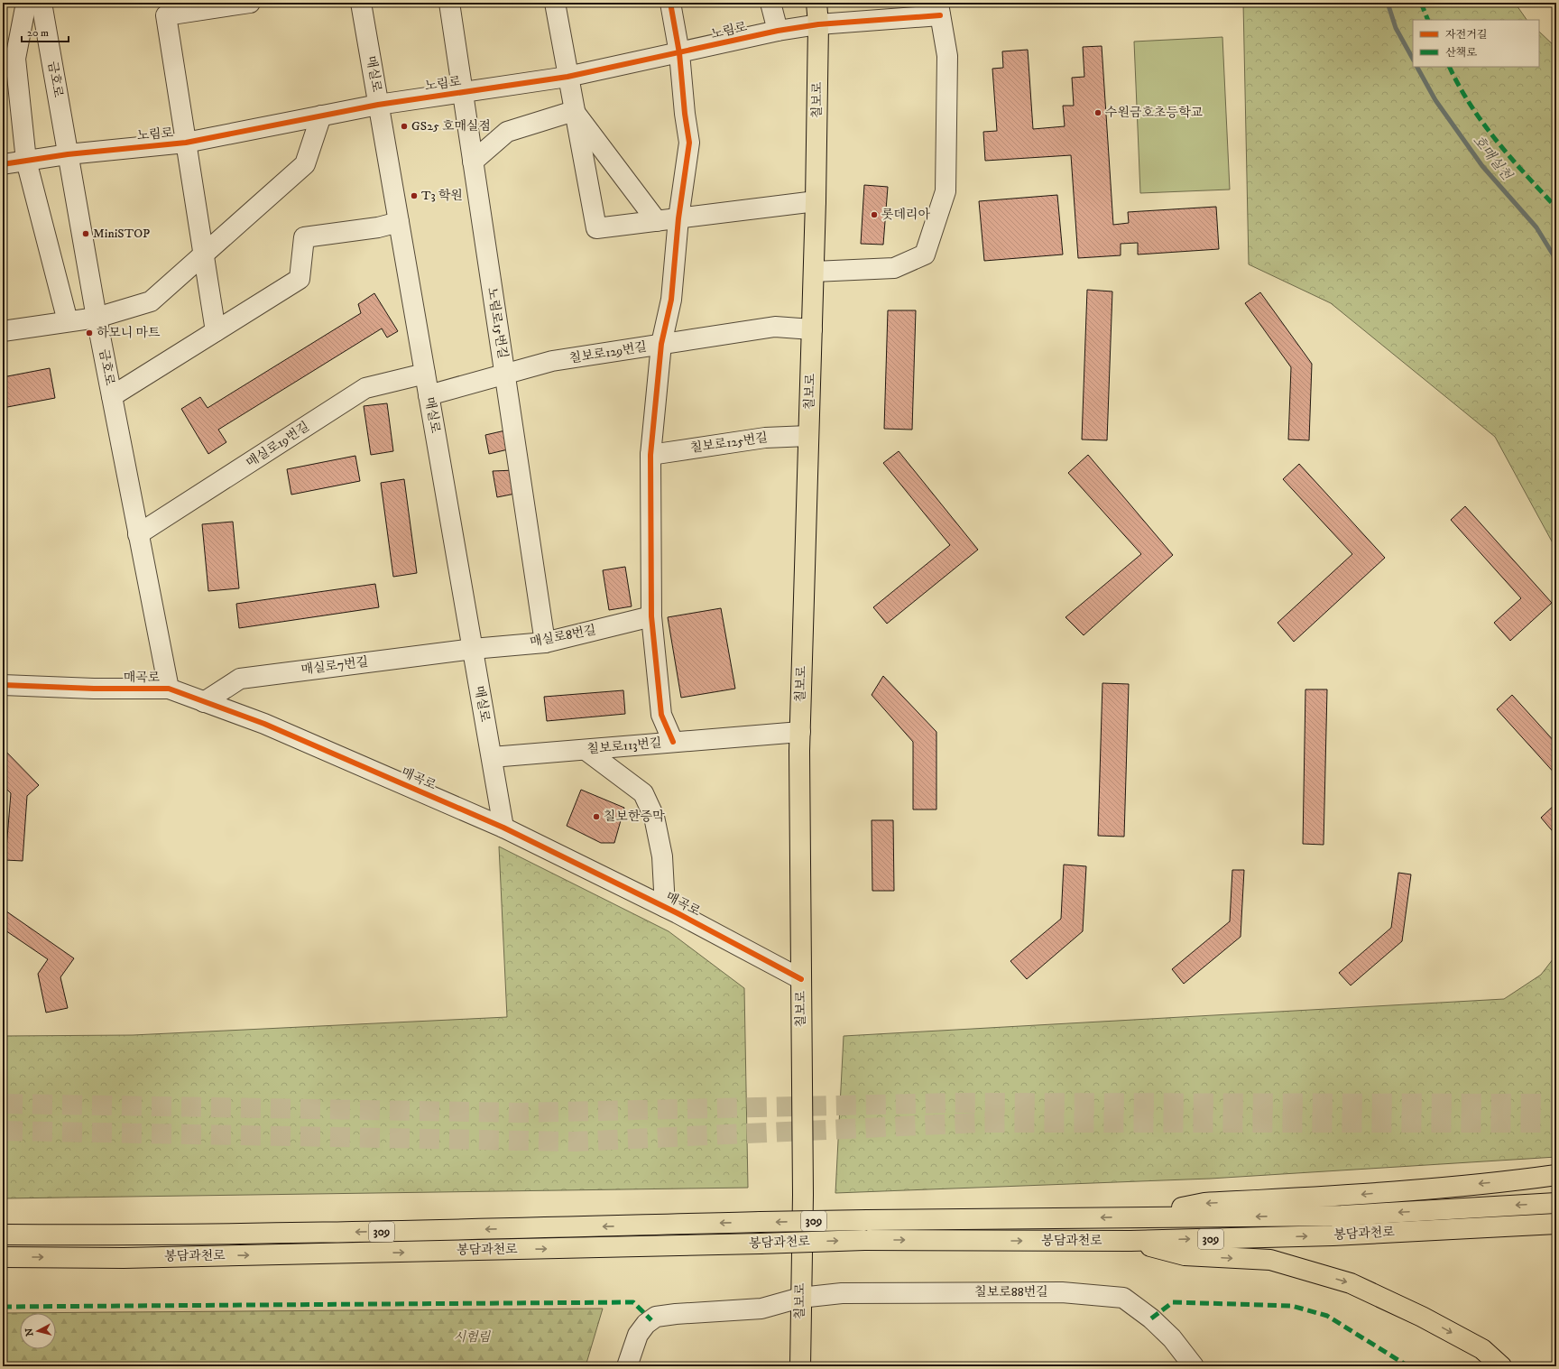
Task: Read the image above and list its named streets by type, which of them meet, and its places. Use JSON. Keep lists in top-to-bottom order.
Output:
{
  "streets": {
    "main road": ["칠보로", "309", "봉담과천로"],
    "street": [
      "노림로",
      "매실로",
      "금호로",
      "노림로15번길",
      "칠보로129번길",
      "칠보로125번길",
      "매실로19번길",
      "매실로8번길",
      "매실로7번길",
      "매곡로",
      "칠보로113번길",
      "칠보로88번길"
    ]
  },
  "crossings": [
    ["노림로", "매실로"],
    ["노림로", "금호로"],
    ["노림로", "칠보로"],
    ["노림로", "노림로15번길"],
    ["매실로", "칠보로129번길"],
    ["매실로", "매실로19번길"],
    ["매실로", "매실로8번길"],
    ["매실로", "매실로7번길"],
    ["매실로", "매곡로"],
    ["매실로", "칠보로113번길"],
    ["금호로", "매실로19번길"],
    ["금호로", "매곡로"],
    ["칠보로", "칠보로129번길"],
    ["칠보로", "칠보로125번길"],
    ["칠보로", "매곡로"],
    ["칠보로", "칠보로113번길"],
    ["칠보로", "칠보로88번길"],
    ["노림로15번길", "칠보로129번길"],
    ["노림로15번길", "매실로8번길"],
    ["매실로8번길", "매실로7번길"],
    ["매실로7번길", "매곡로"]
  ],
  "water": ["호매실천"],
  "parks": ["시험림"],
  "places": [
    "수원금호초등학교",
    "GS25 호매실점",
    "T3 학원",
    "롯데리아",
    "MiniSTOP",
    "하모니 마트",
    "칠보한증막"
  ],
  "legend": ["자전거길", "산책로"],
  "scale_bar": "20 m",
  "north": "left"
}
